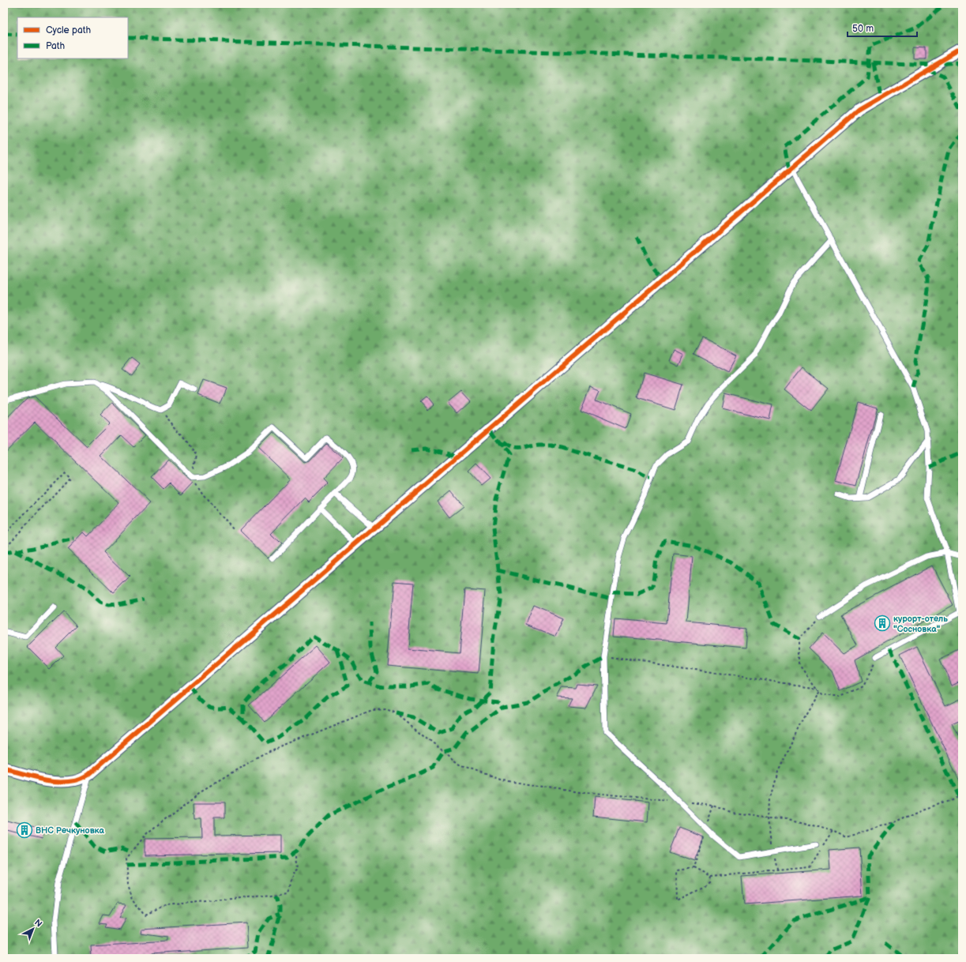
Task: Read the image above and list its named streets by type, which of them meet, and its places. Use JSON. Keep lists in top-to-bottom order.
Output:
{
  "places": {
    "building": ["курорт-отель \"Сосновка\"", "ВНС Речкуновка"]
  },
  "legend": ["Cycle path", "Path"],
  "scale_bar": "50 m",
  "north": "top right"
}
